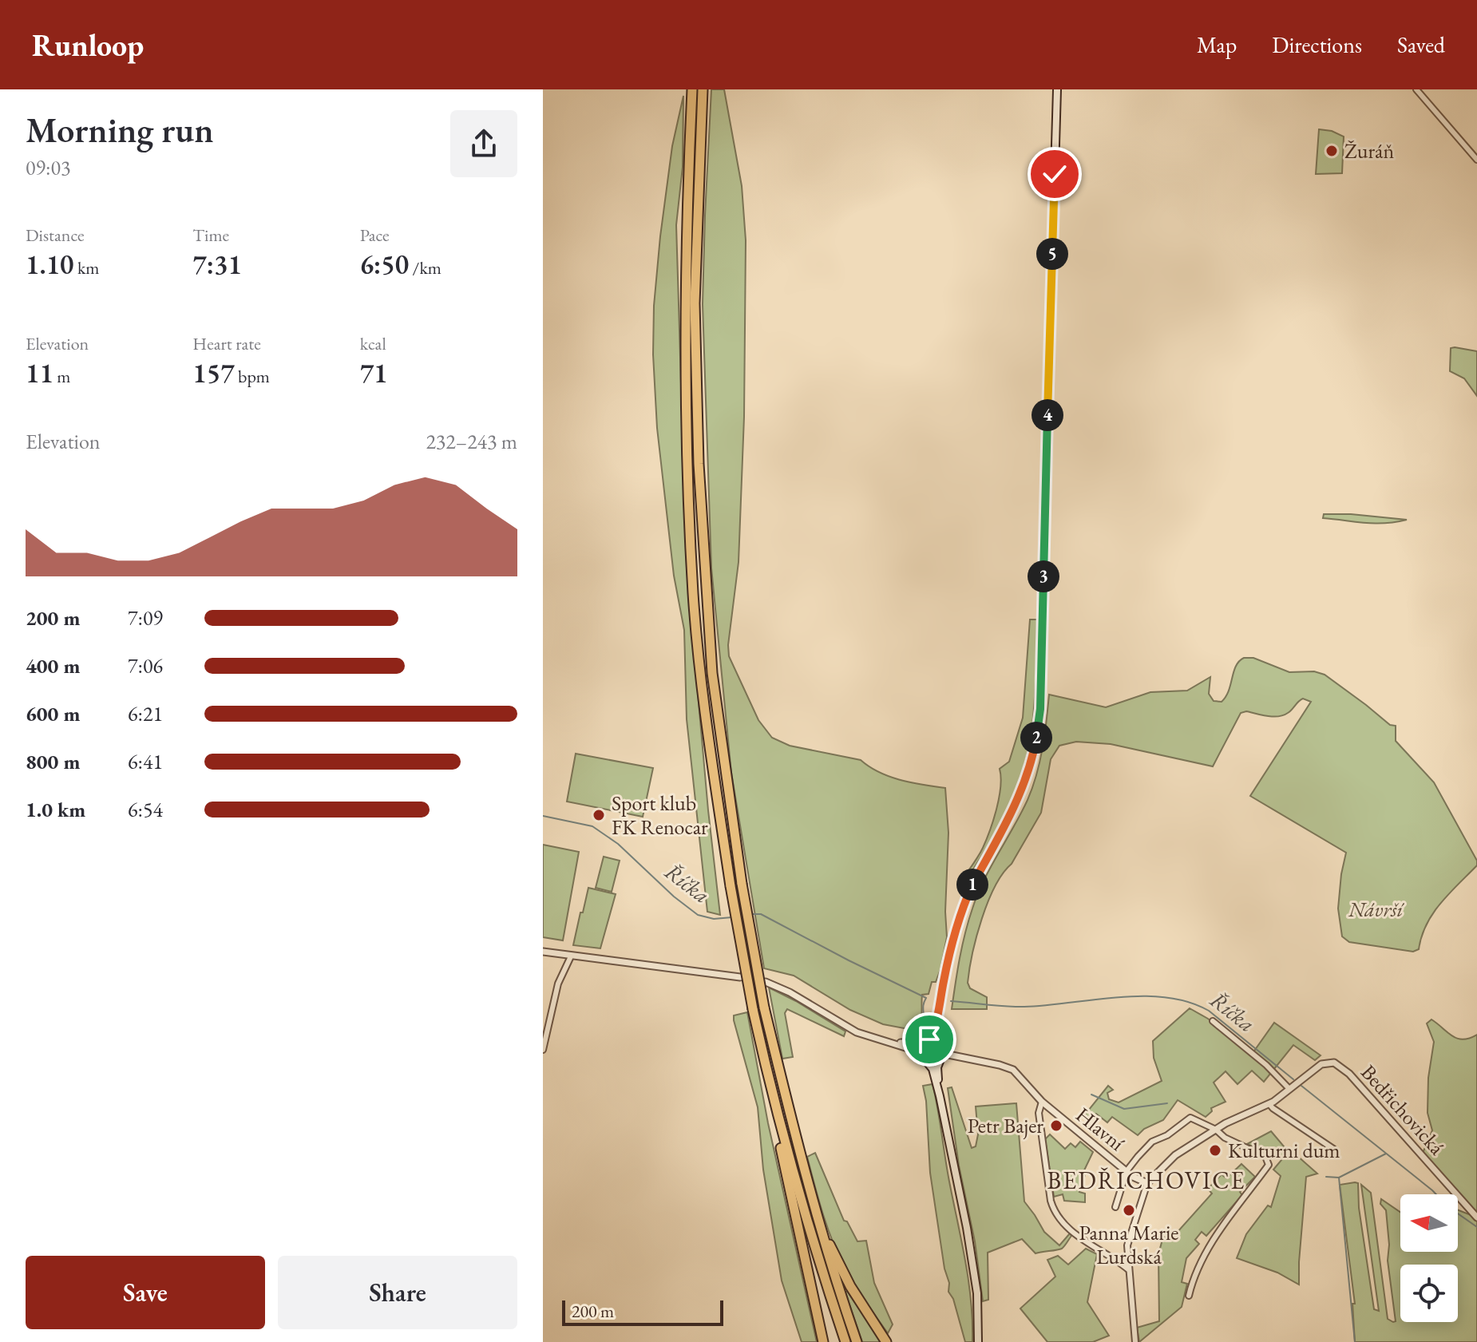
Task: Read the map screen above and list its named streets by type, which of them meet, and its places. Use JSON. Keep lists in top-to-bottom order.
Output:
{
  "streets": {
    "street": ["Bedřichovická", "Hlavní"]
  },
  "districts": ["BEDŘICHOVICE"],
  "water": ["Říčka"],
  "parks": ["Návrší"],
  "places": [
    "Žuráň",
    "Sport klub FK Renocar",
    "Petr Bajer",
    "Kulturni dum",
    "Panna Marie Lurdská"
  ],
  "scale_bar": "200 m",
  "north": "left",
  "page": {
    "header": "Runloop",
    "nav": ["Map", "Directions", "Saved"],
    "heading": ["Morning run", "09:03"],
    "stats": [
      ["Distance", "1.10 km"],
      ["Time", "7:31"],
      ["Pace", "6:50 /km"],
      ["Elevation", "11 m"],
      ["Heart rate", "157 bpm"],
      ["kcal", "71"]
    ],
    "pins": [
      "5",
      "4",
      "3",
      "2",
      "1"
    ],
    "chart": ["Elevation", "232–243 m"],
    "list": [
      {
        "name": "200 m",
        "note": "7:09"
      },
      {
        "name": "400 m",
        "note": "7:06"
      },
      {
        "name": "600 m",
        "note": "6:21"
      },
      {
        "name": "800 m",
        "note": "6:41"
      },
      {
        "name": "1.0 km",
        "note": "6:54"
      }
    ],
    "buttons": ["Save", "Share"],
    "scale": "200 m"
  }
}
